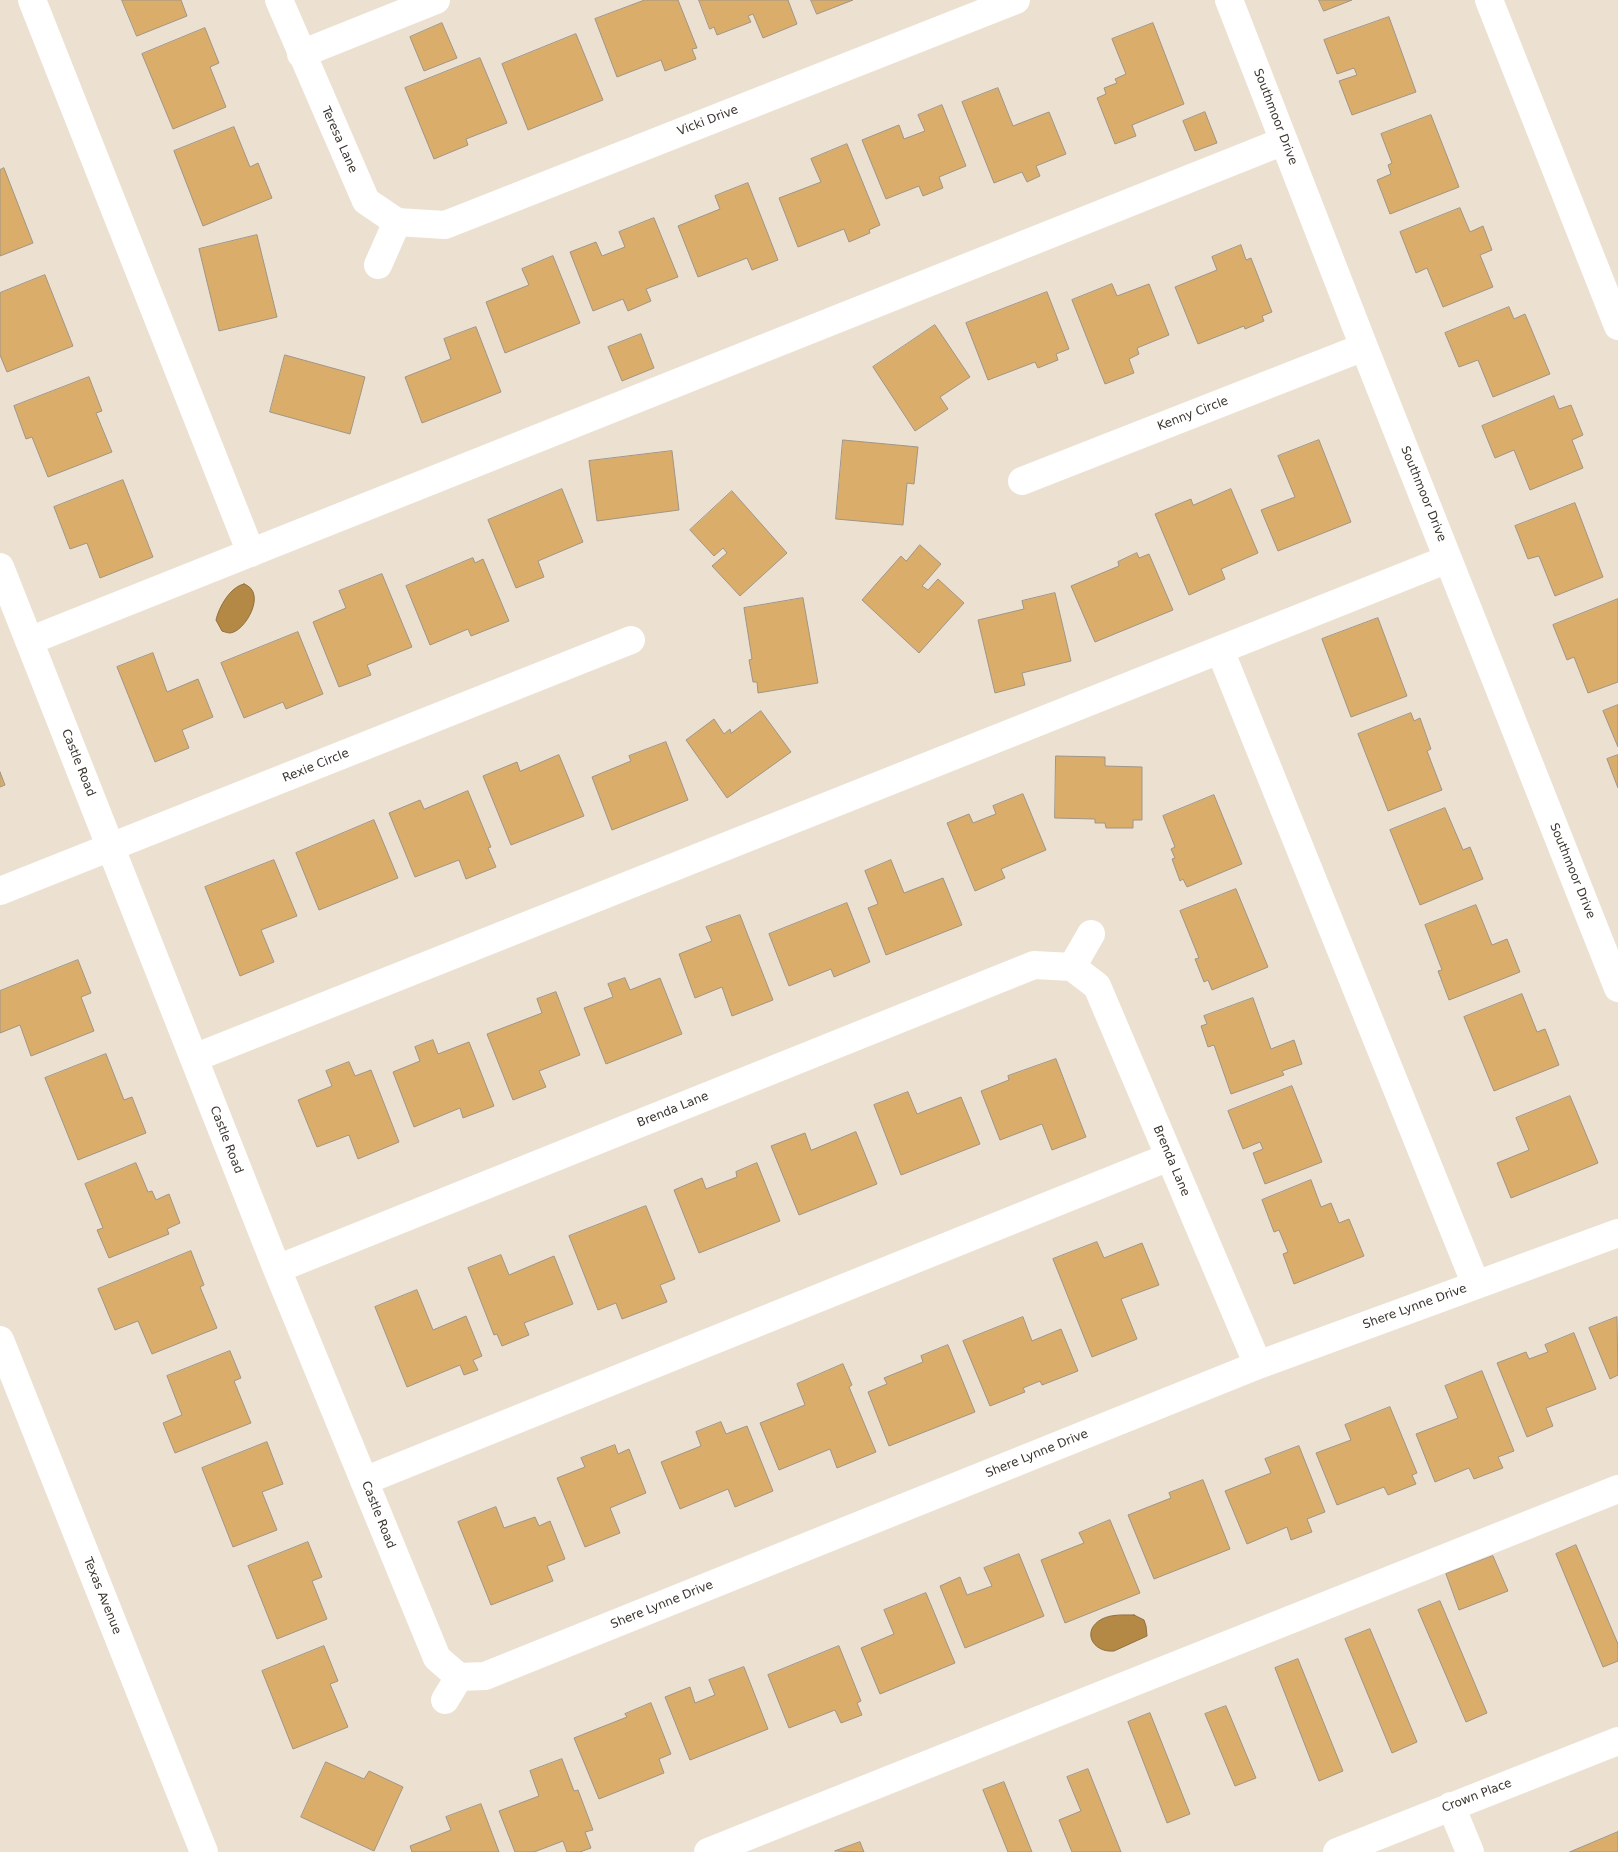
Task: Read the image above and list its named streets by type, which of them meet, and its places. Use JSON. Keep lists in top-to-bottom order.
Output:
{
  "streets": {
    "street": [
      "Southmoor Drive",
      "Vicki Drive",
      "Teresa Lane",
      "Kenny Circle",
      "Castle Road",
      "Rexie Circle",
      "Brenda Lane",
      "Shere Lynne Drive",
      "Texas Avenue",
      "Crown Place"
    ]
  },
  "crossings": [
    ["Southmoor Drive", "Kenny Circle"],
    ["Vicki Drive", "Teresa Lane"],
    ["Castle Road", "Rexie Circle"],
    ["Castle Road", "Brenda Lane"],
    ["Castle Road", "Shere Lynne Drive"],
    ["Brenda Lane", "Shere Lynne Drive"]
  ]
}
